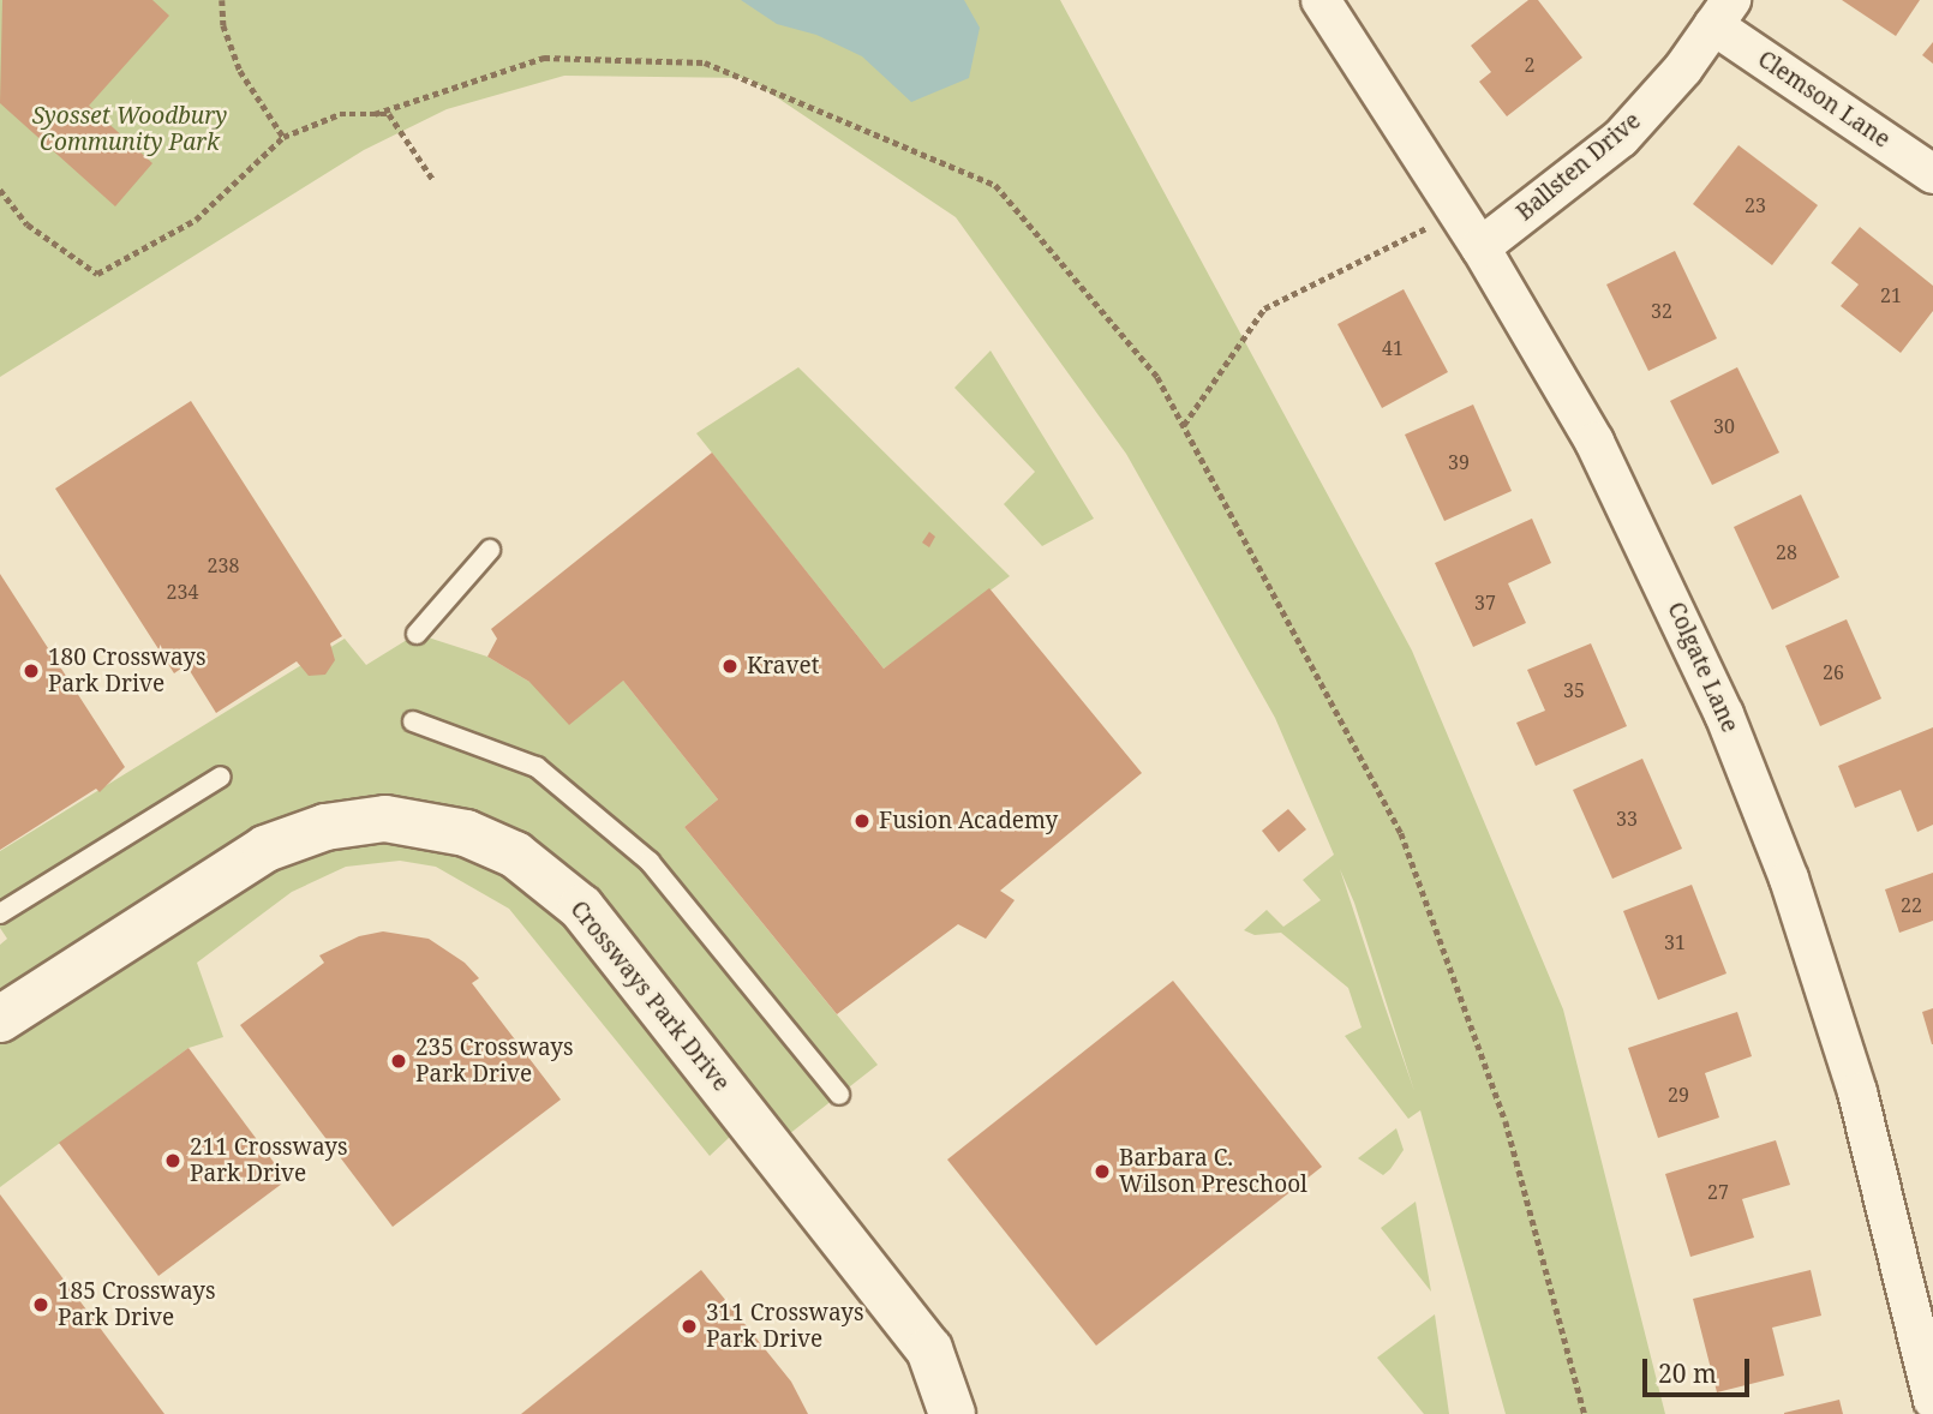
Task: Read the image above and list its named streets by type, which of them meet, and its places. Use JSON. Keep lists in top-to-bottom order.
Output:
{
  "streets": {
    "street": [
      "Clemson Lane",
      "Ballsten Drive",
      "Colgate Lane",
      "Crossways Park Drive"
    ]
  },
  "crossings": [
    ["Clemson Lane", "Ballsten Drive"],
    ["Ballsten Drive", "Colgate Lane"]
  ],
  "parks": ["Syosset Woodbury Community Park"],
  "places": [
    "Kravet",
    "180 Crossways Park Drive",
    "Fusion Academy",
    "235 Crossways Park Drive",
    "211 Crossways Park Drive",
    "Barbara C. Wilson Preschool",
    "185 Crossways Park Drive",
    "311 Crossways Park Drive"
  ],
  "house_numbers": [
    "2",
    "23",
    "21",
    "32",
    "41",
    "30",
    "39",
    "28",
    "238",
    "234",
    "37",
    "26",
    "35",
    "33",
    "22",
    "31",
    "29",
    "27"
  ],
  "scale_bar": "20 m"
}
